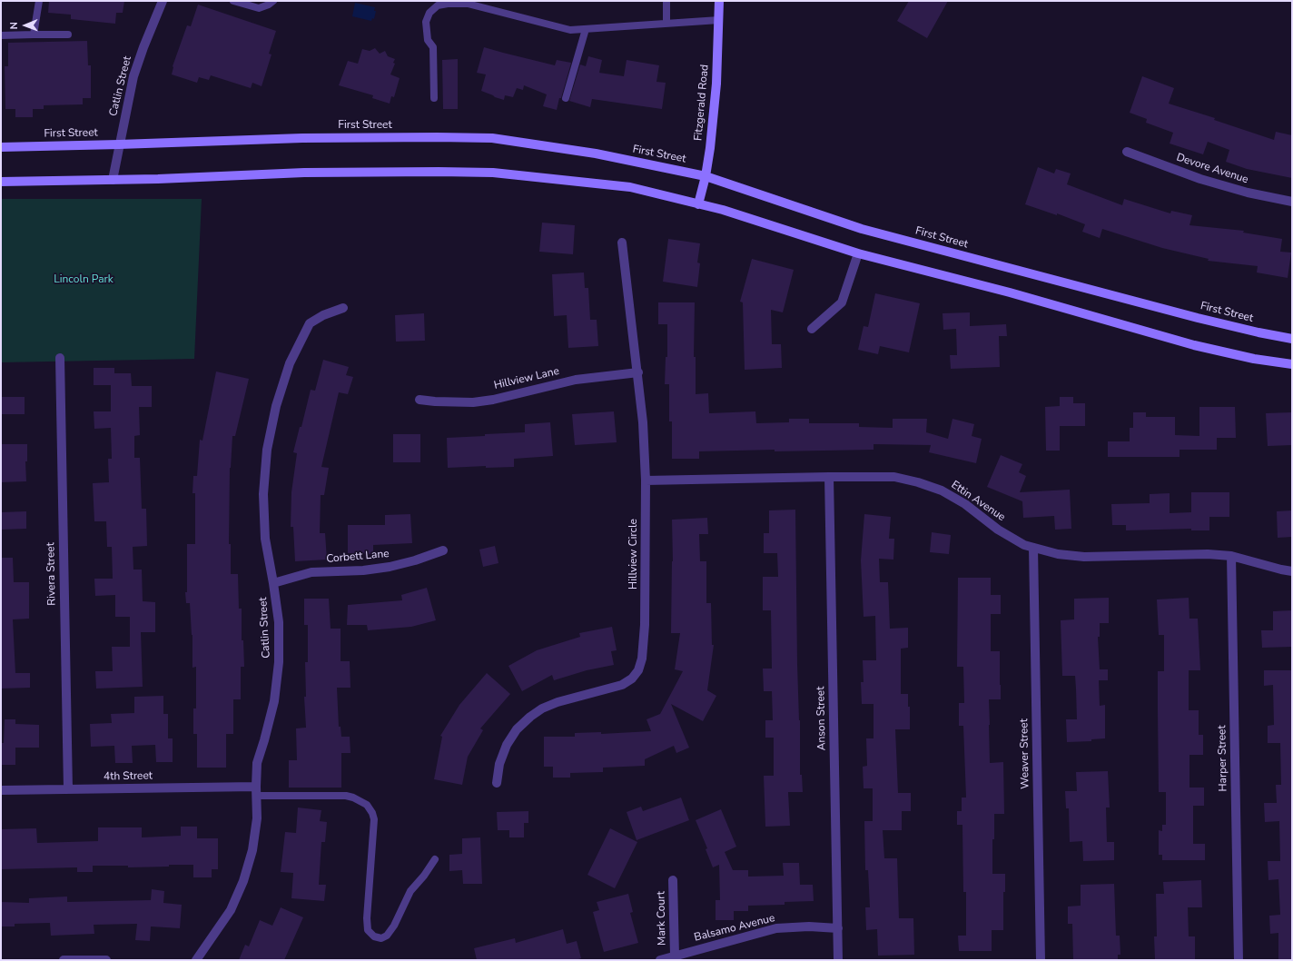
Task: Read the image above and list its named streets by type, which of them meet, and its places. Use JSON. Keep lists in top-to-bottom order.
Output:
{
  "streets": {
    "main road": ["Fitzgerald Road", "First Street"],
    "street": [
      "Catlin Street",
      "Devore Avenue",
      "Hillview Lane",
      "Ettin Avenue",
      "Hillview Circle",
      "Corbett Lane",
      "Rivera Street",
      "Anson Street",
      "Weaver Street",
      "Harper Street",
      "4th Street",
      "Mark Court",
      "Balsamo Avenue"
    ]
  },
  "crossings": [
    ["Catlin Street", "First Street"],
    ["Catlin Street", "Corbett Lane"],
    ["Catlin Street", "4th Street"],
    ["Fitzgerald Road", "First Street"],
    ["Hillview Lane", "Hillview Circle"],
    ["Ettin Avenue", "Hillview Circle"],
    ["Ettin Avenue", "Anson Street"],
    ["Ettin Avenue", "Weaver Street"],
    ["Ettin Avenue", "Harper Street"],
    ["Rivera Street", "4th Street"],
    ["Anson Street", "Balsamo Avenue"],
    ["Mark Court", "Balsamo Avenue"]
  ],
  "parks": ["Lincoln Park"],
  "north": "left"
}
